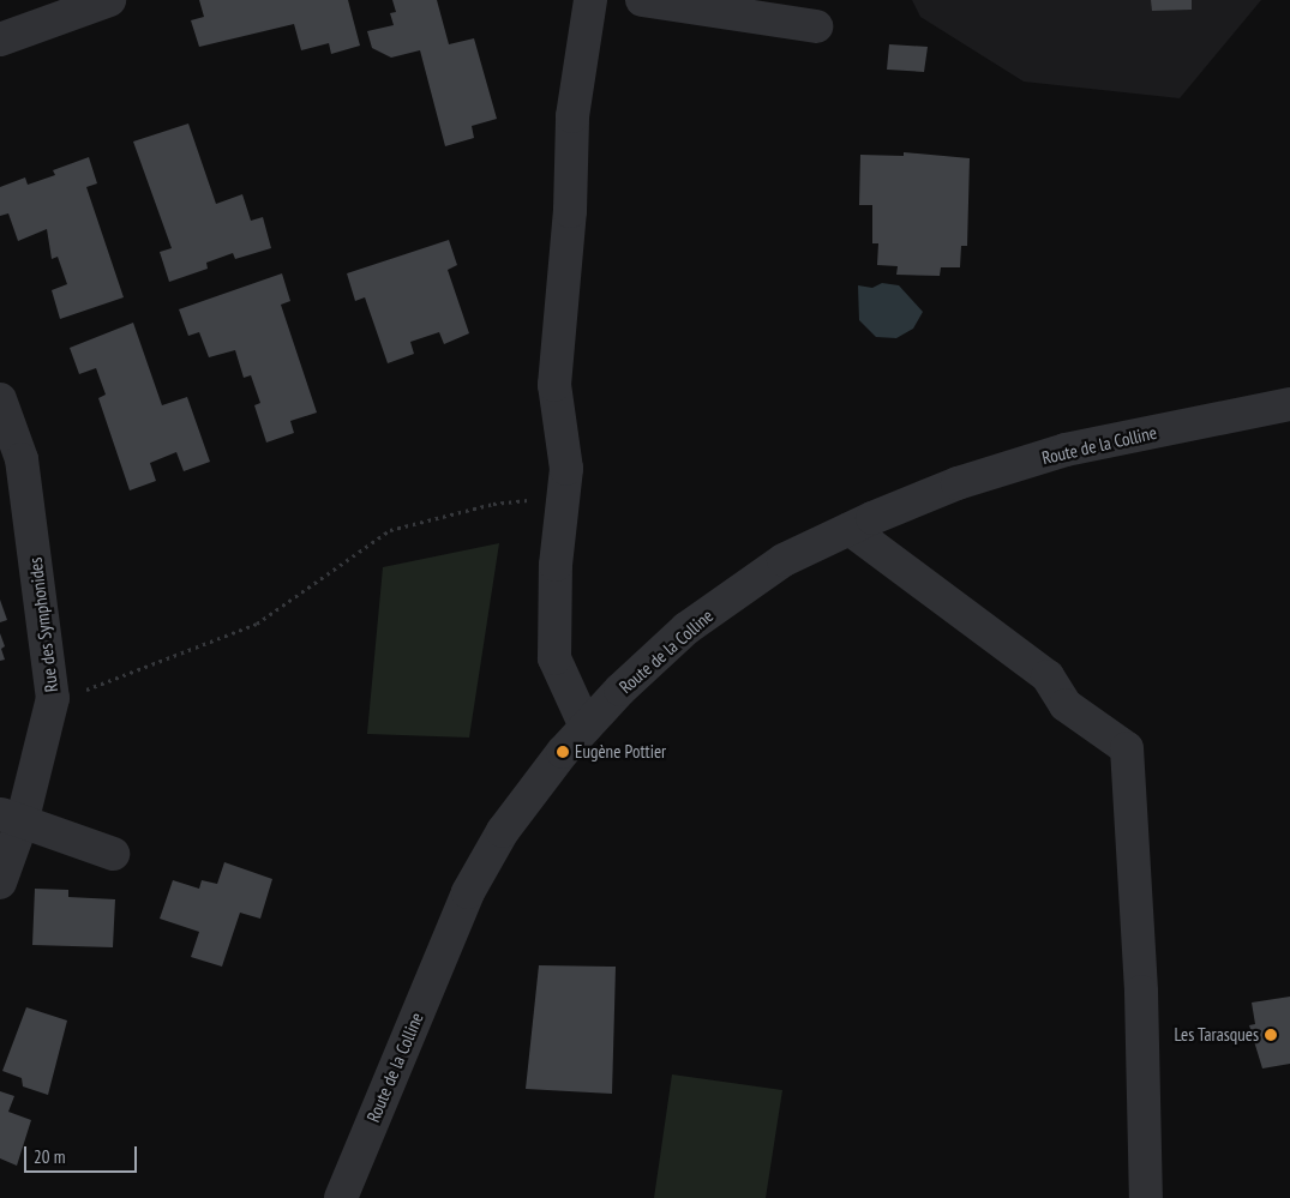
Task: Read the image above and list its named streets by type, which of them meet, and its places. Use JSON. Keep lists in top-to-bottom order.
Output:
{
  "streets": {
    "street": ["Route de la Colline", "Rue des Symphonides"]
  },
  "places": ["Eugène Pottier", "Les Tarasques"],
  "scale_bar": "20 m"
}
